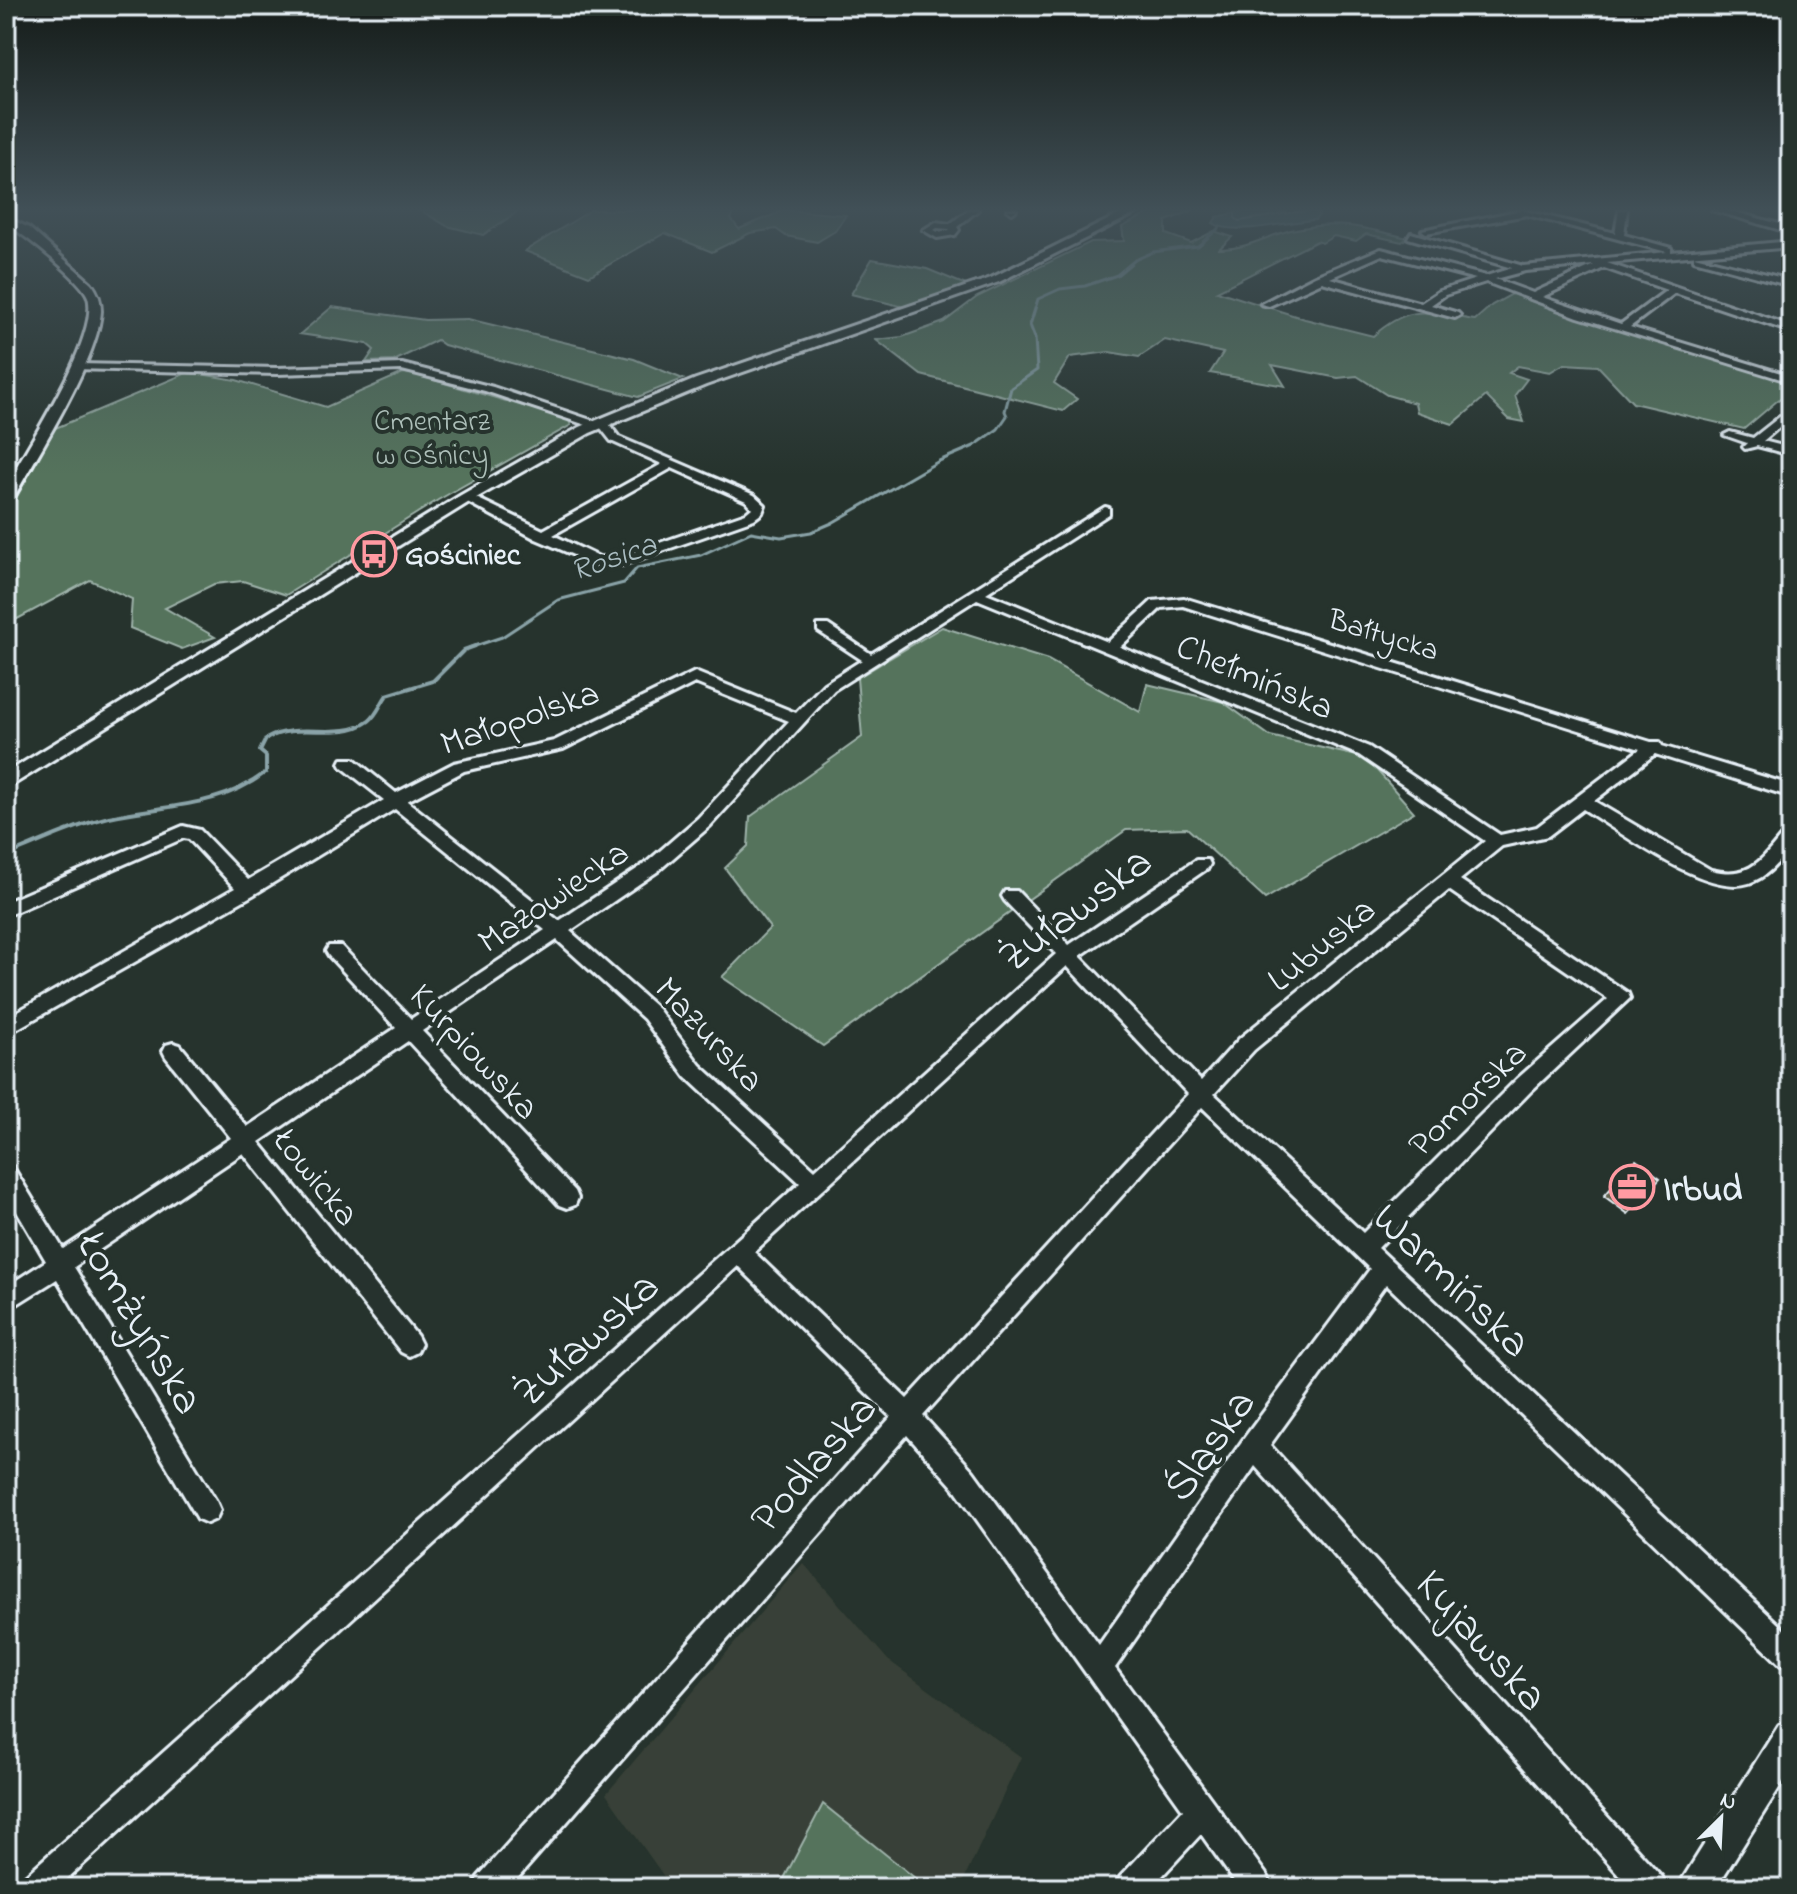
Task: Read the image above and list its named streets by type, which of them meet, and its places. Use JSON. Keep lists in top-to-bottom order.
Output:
{
  "streets": {
    "street": [
      "Bałtycka",
      "Chełmińska",
      "Małopolska",
      "Mazowiecka",
      "Żuławska",
      "Lubuska",
      "Mazurska",
      "Kurpiowska",
      "Pomorska",
      "Łowicka",
      "Warmińska",
      "Łomżyńska",
      "Śląska",
      "Podlaska",
      "Kujawska"
    ]
  },
  "crossings": [
    ["Bałtycka", "Chełmińska"],
    ["Chełmińska", "Mazowiecka"],
    ["Chełmińska", "Lubuska"],
    ["Małopolska", "Mazowiecka"],
    ["Mazowiecka", "Mazurska"],
    ["Mazowiecka", "Kurpiowska"],
    ["Mazowiecka", "Łowicka"],
    ["Mazowiecka", "Łomżyńska"],
    ["Żuławska", "Mazurska"],
    ["Żuławska", "Warmińska"],
    ["Lubuska", "Pomorska"],
    ["Lubuska", "Warmińska"],
    ["Lubuska", "Podlaska"],
    ["Pomorska", "Warmińska"],
    ["Warmińska", "Śląska"],
    ["Warmińska", "Podlaska"],
    ["Śląska", "Kujawska"]
  ],
  "water": ["Rosica"],
  "parks": ["Cmentarz w Ośnicy"],
  "places": {
    "bus stop": ["Gościniec"],
    "office": ["Irbud"]
  },
  "north": "top right"
}
